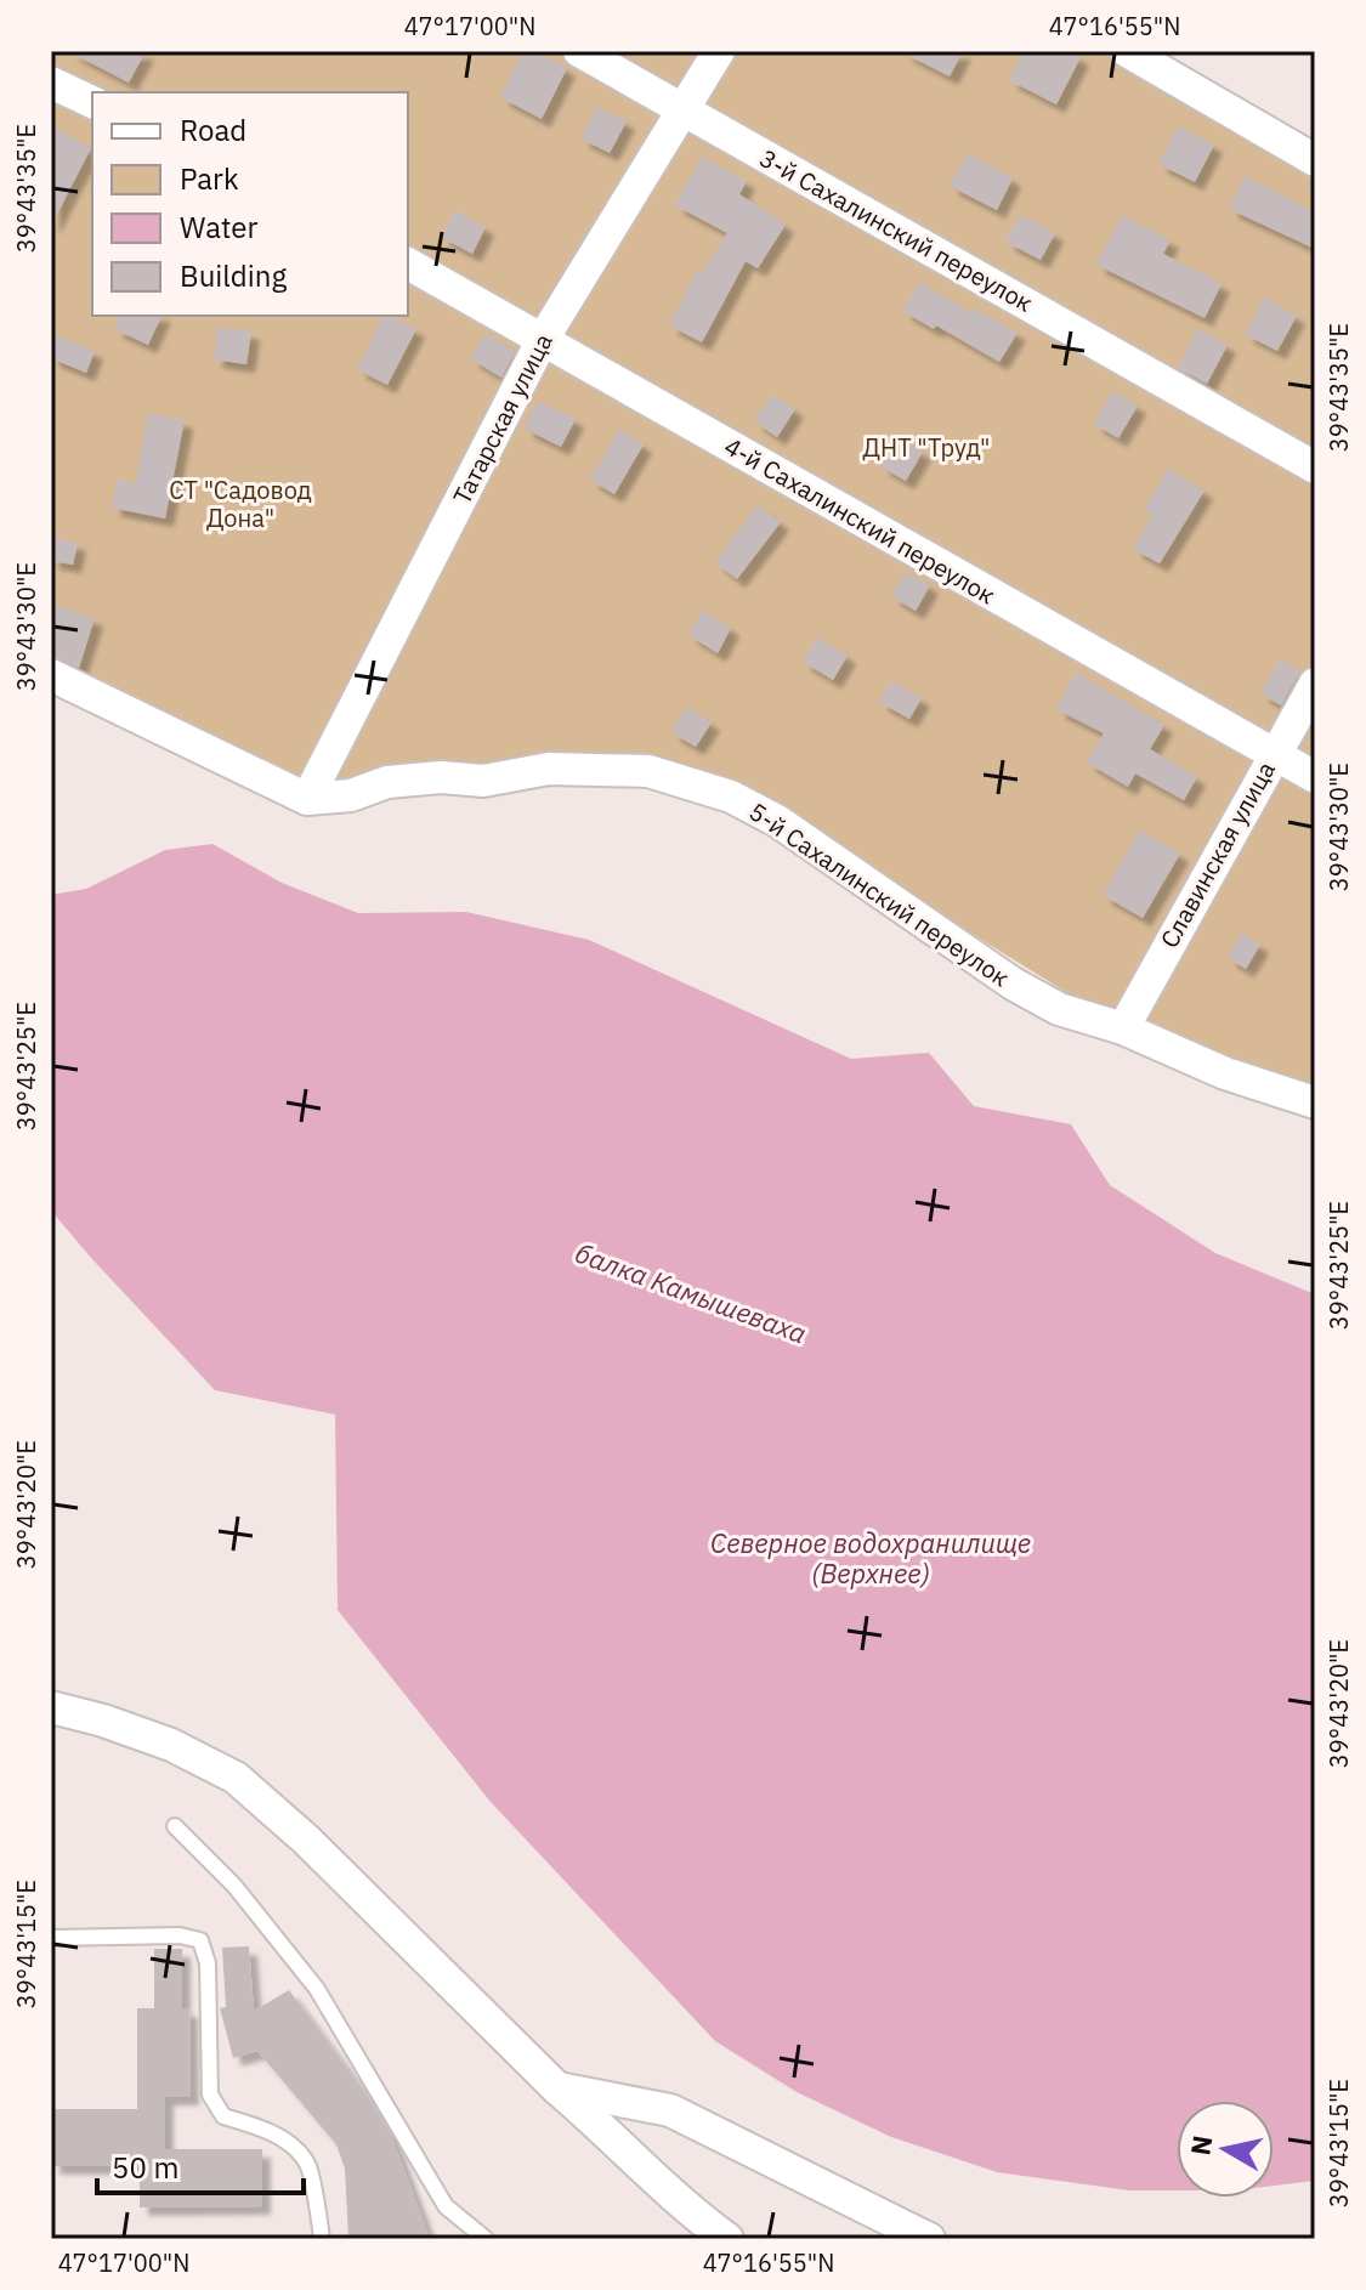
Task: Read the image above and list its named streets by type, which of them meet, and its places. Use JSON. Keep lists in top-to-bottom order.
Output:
{
  "streets": {
    "street": [
      "3-й Сахалинский переулок",
      "Татарская улица",
      "4-й Сахалинский переулок",
      "Славинская улица",
      "5-й Сахалинский переулок"
    ]
  },
  "crossings": [
    ["3-й Сахалинский переулок", "Татарская улица"],
    ["Татарская улица", "4-й Сахалинский переулок"],
    ["Татарская улица", "5-й Сахалинский переулок"],
    ["4-й Сахалинский переулок", "Славинская улица"],
    ["Славинская улица", "5-й Сахалинский переулок"]
  ],
  "water": ["балка Камышеваха", "Северное водохранилище (Верхнее)"],
  "parks": ["ДНТ \"Труд\"", "СТ \"Садовод Дона\""],
  "legend": [
    "Road",
    "Park",
    "Water",
    "Building"
  ],
  "scale_bar": "50 m",
  "north": "left",
  "coordinates": [
    "47°17'00\"N",
    "47°16'55\"N",
    "39°43'35\"E",
    "39°43'30\"E",
    "39°43'25\"E",
    "39°43'20\"E",
    "39°43'15\"E"
  ]
}
